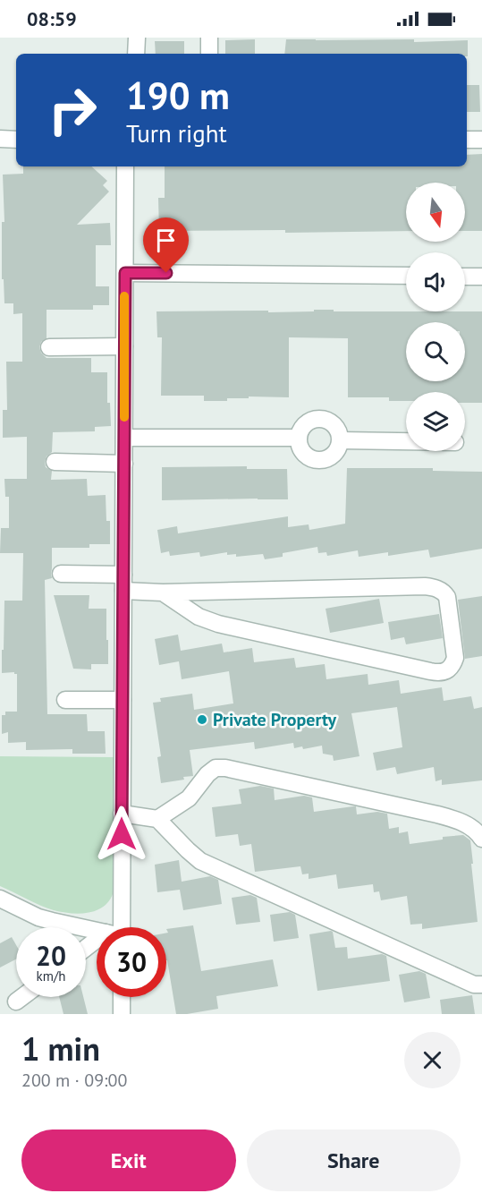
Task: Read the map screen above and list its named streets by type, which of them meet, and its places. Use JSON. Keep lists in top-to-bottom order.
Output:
{
  "places": ["Private Property"],
  "north": "bottom",
  "page": {
    "status": "08:59",
    "turn": ["190 m", "Turn right"],
    "speed": "20 km/h",
    "limit": "30",
    "heading": ["1 min", "200 m · 09:00"],
    "buttons": ["Exit", "Share"]
  }
}
